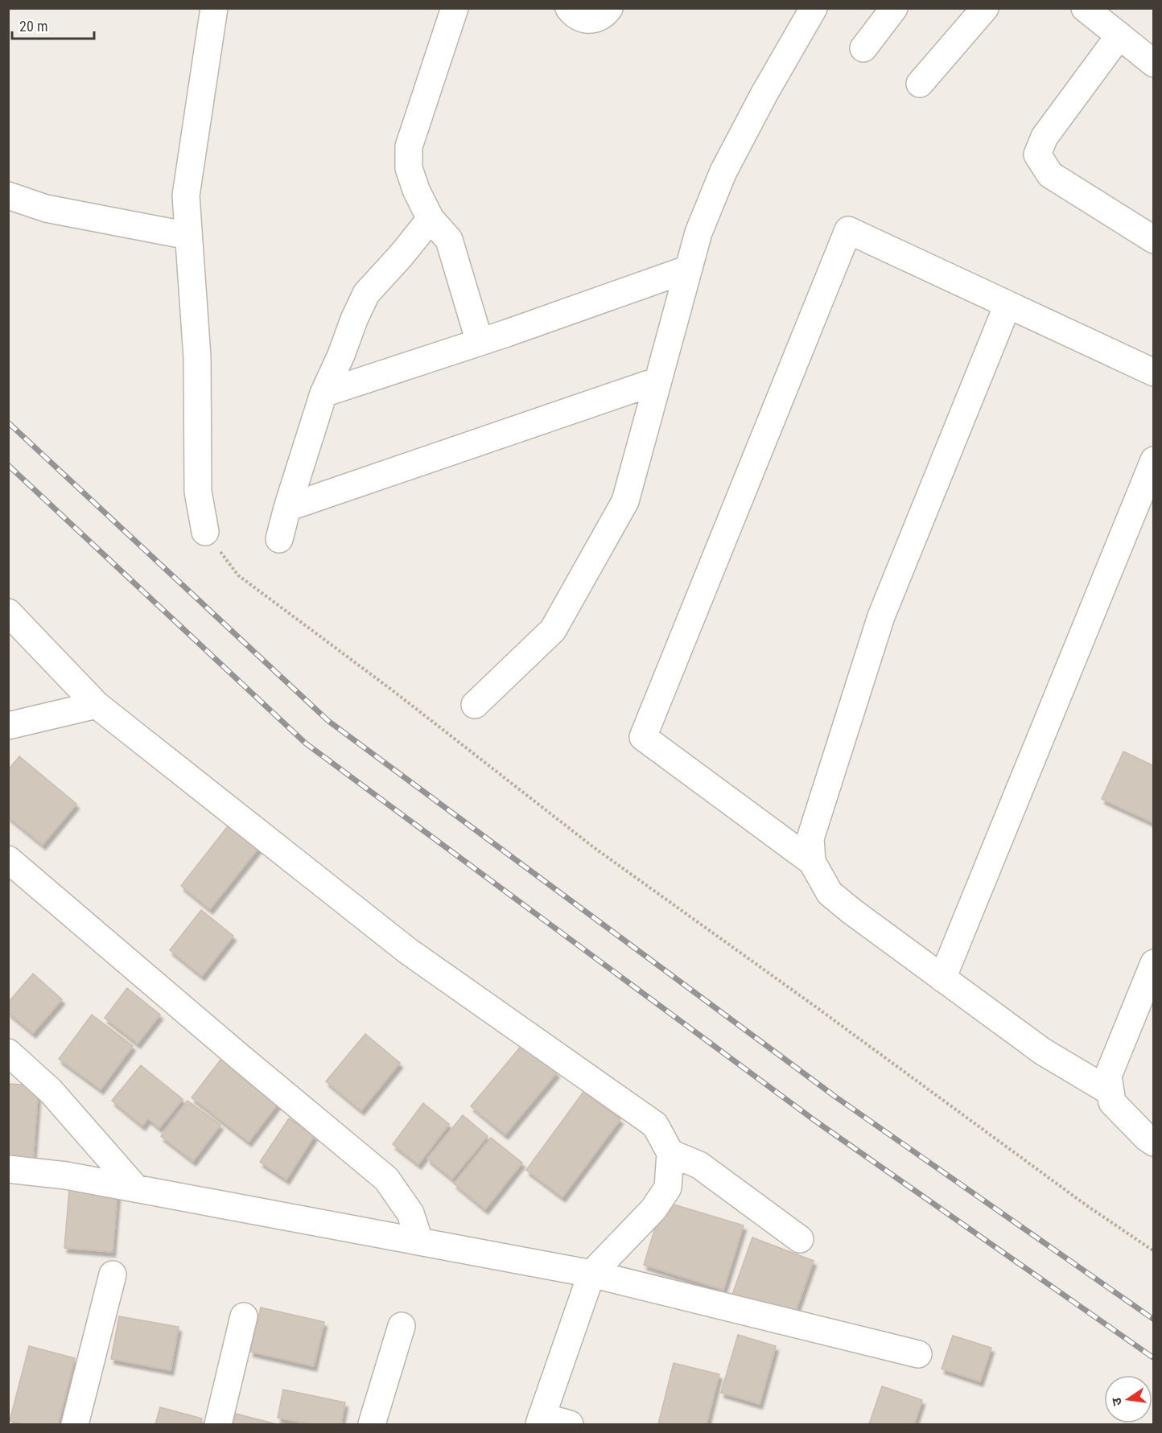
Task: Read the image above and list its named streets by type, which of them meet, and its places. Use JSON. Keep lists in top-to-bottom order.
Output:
{
  "scale_bar": "20 m",
  "north": "left"
}
